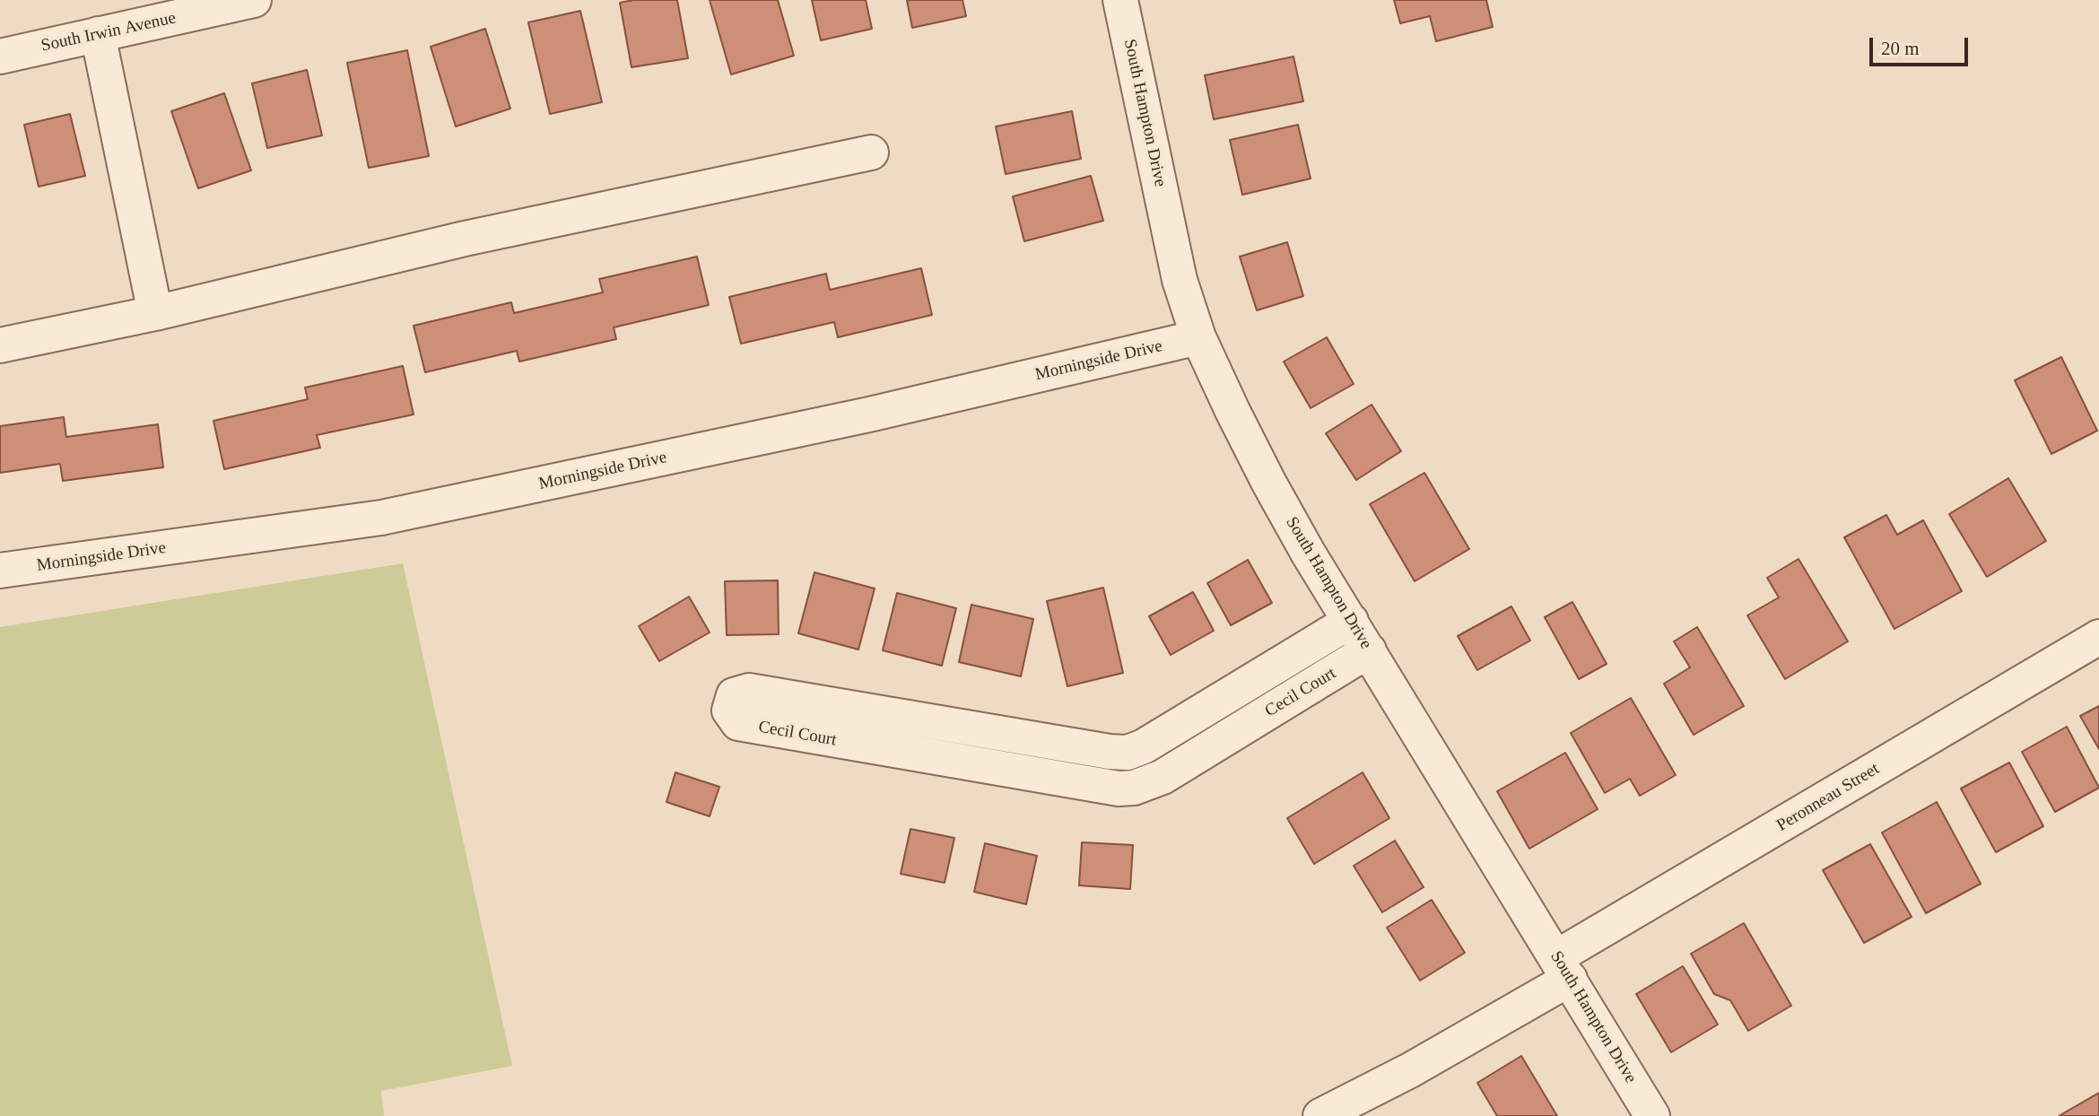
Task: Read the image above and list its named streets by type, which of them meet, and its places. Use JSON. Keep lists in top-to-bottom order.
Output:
{
  "streets": {
    "street": [
      "South Irwin Avenue",
      "South Hampton Drive",
      "Morningside Drive",
      "Cecil Court",
      "Peronneau Street"
    ]
  },
  "crossings": [
    ["South Hampton Drive", "Morningside Drive"],
    ["South Hampton Drive", "Cecil Court"],
    ["South Hampton Drive", "Peronneau Street"]
  ],
  "scale_bar": "20 m"
}
